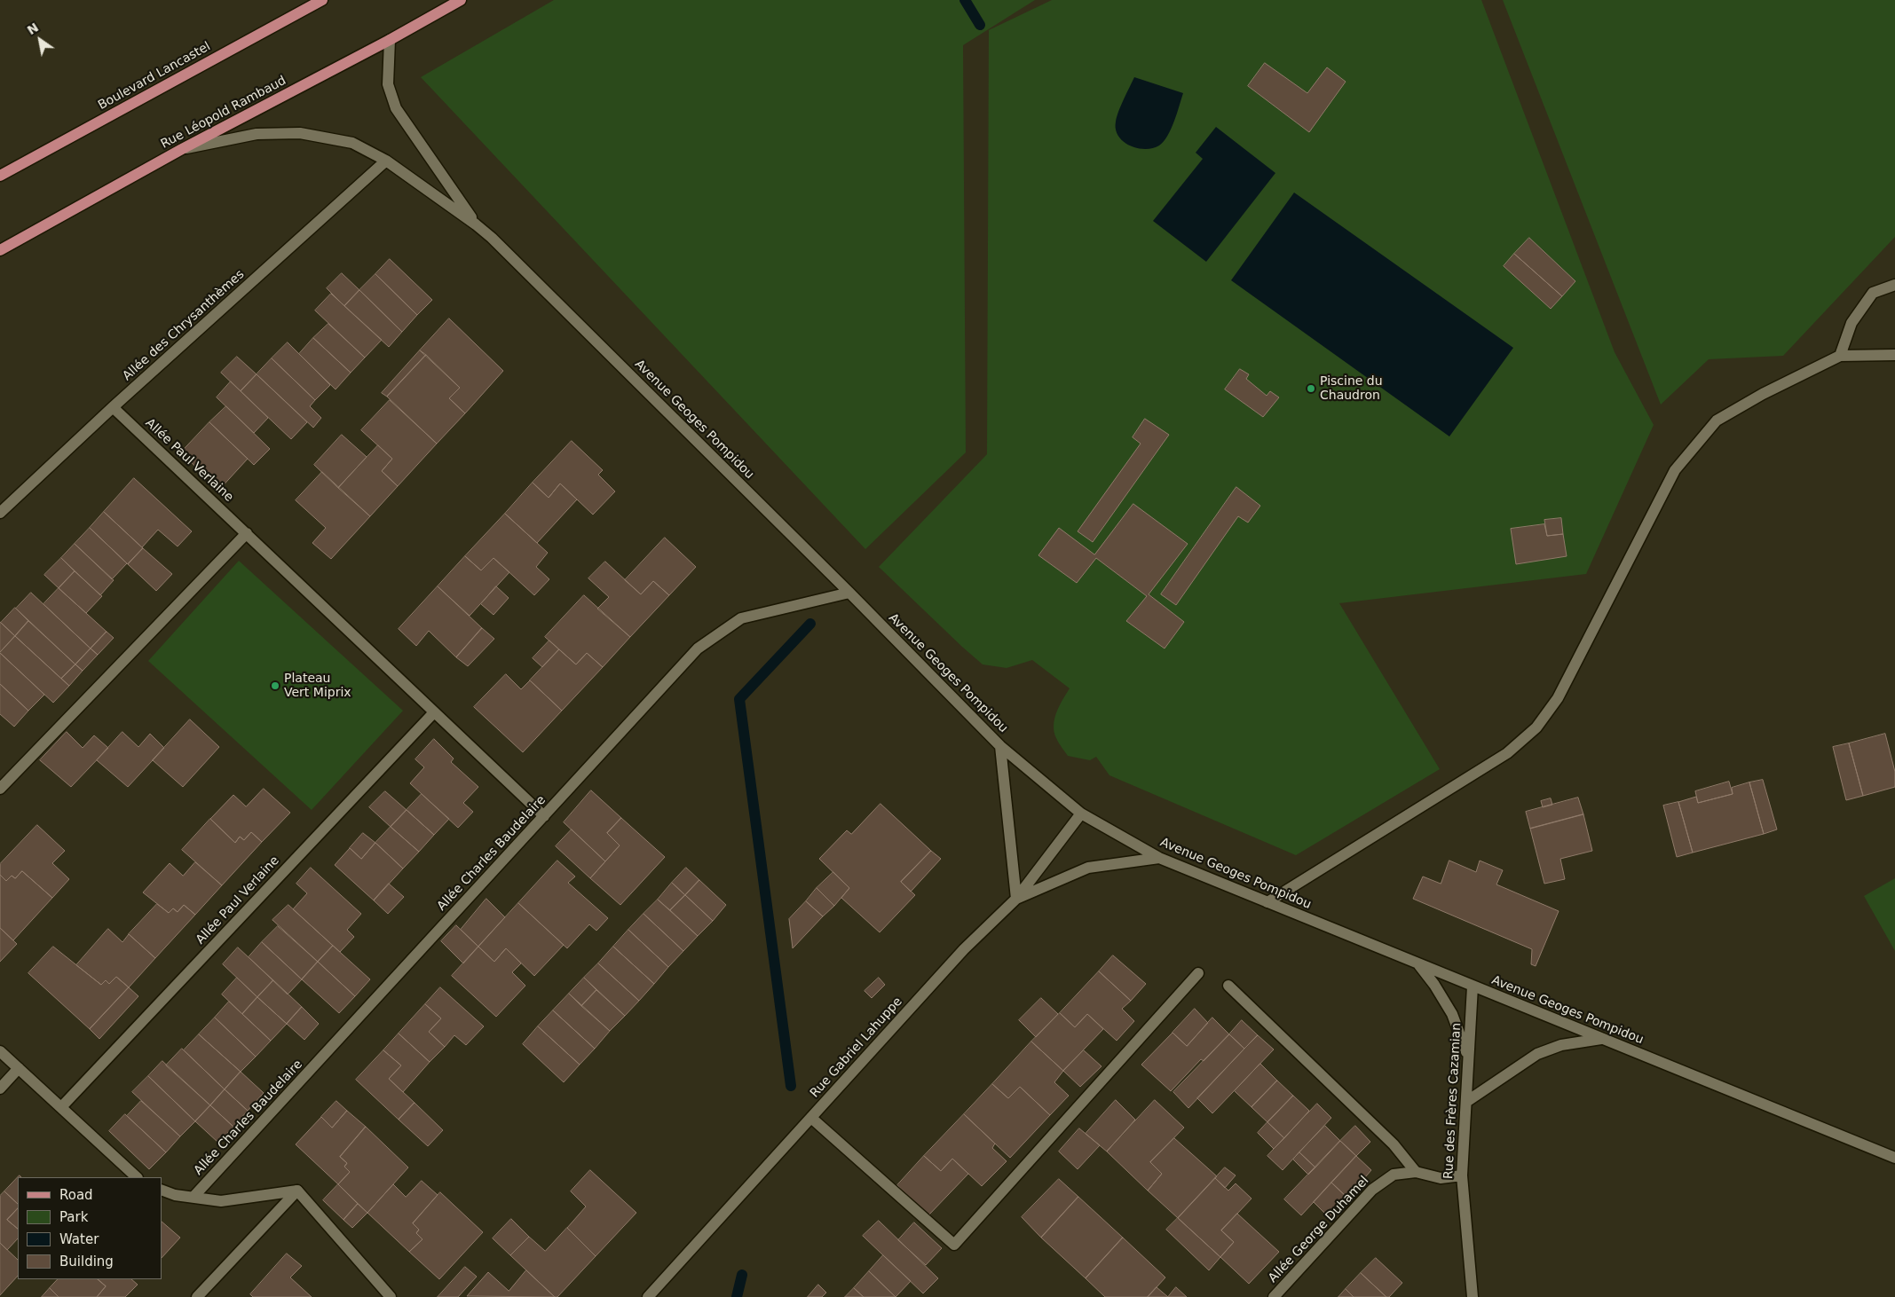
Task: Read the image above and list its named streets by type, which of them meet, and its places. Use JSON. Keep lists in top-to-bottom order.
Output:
{
  "streets": {
    "main road": ["Boulevard Lancastel", "Rue Léopold Rambaud"],
    "street": [
      "Allée des Chrysanthèmes",
      "Avenue Geoges Pompidou",
      "Allée Paul Verlaine",
      "Allée Charles Baudelaire",
      "Rue Gabriel Lahuppe",
      "Rue des Frères Cazamian",
      "Allée George Duhamel"
    ]
  },
  "crossings": [
    ["Rue Léopold Rambaud", "Avenue Geoges Pompidou"],
    ["Allée des Chrysanthèmes", "Avenue Geoges Pompidou"],
    ["Allée des Chrysanthèmes", "Allée Paul Verlaine"],
    ["Avenue Geoges Pompidou", "Allée Charles Baudelaire"],
    ["Avenue Geoges Pompidou", "Rue Gabriel Lahuppe"],
    ["Avenue Geoges Pompidou", "Rue des Frères Cazamian"],
    ["Allée Paul Verlaine", "Allée Charles Baudelaire"],
    ["Rue des Frères Cazamian", "Allée George Duhamel"]
  ],
  "places": ["Piscine du Chaudron", "Plateau Vert Miprix"],
  "legend": [
    "Road",
    "Park",
    "Water",
    "Building"
  ],
  "north": "top left"
}
